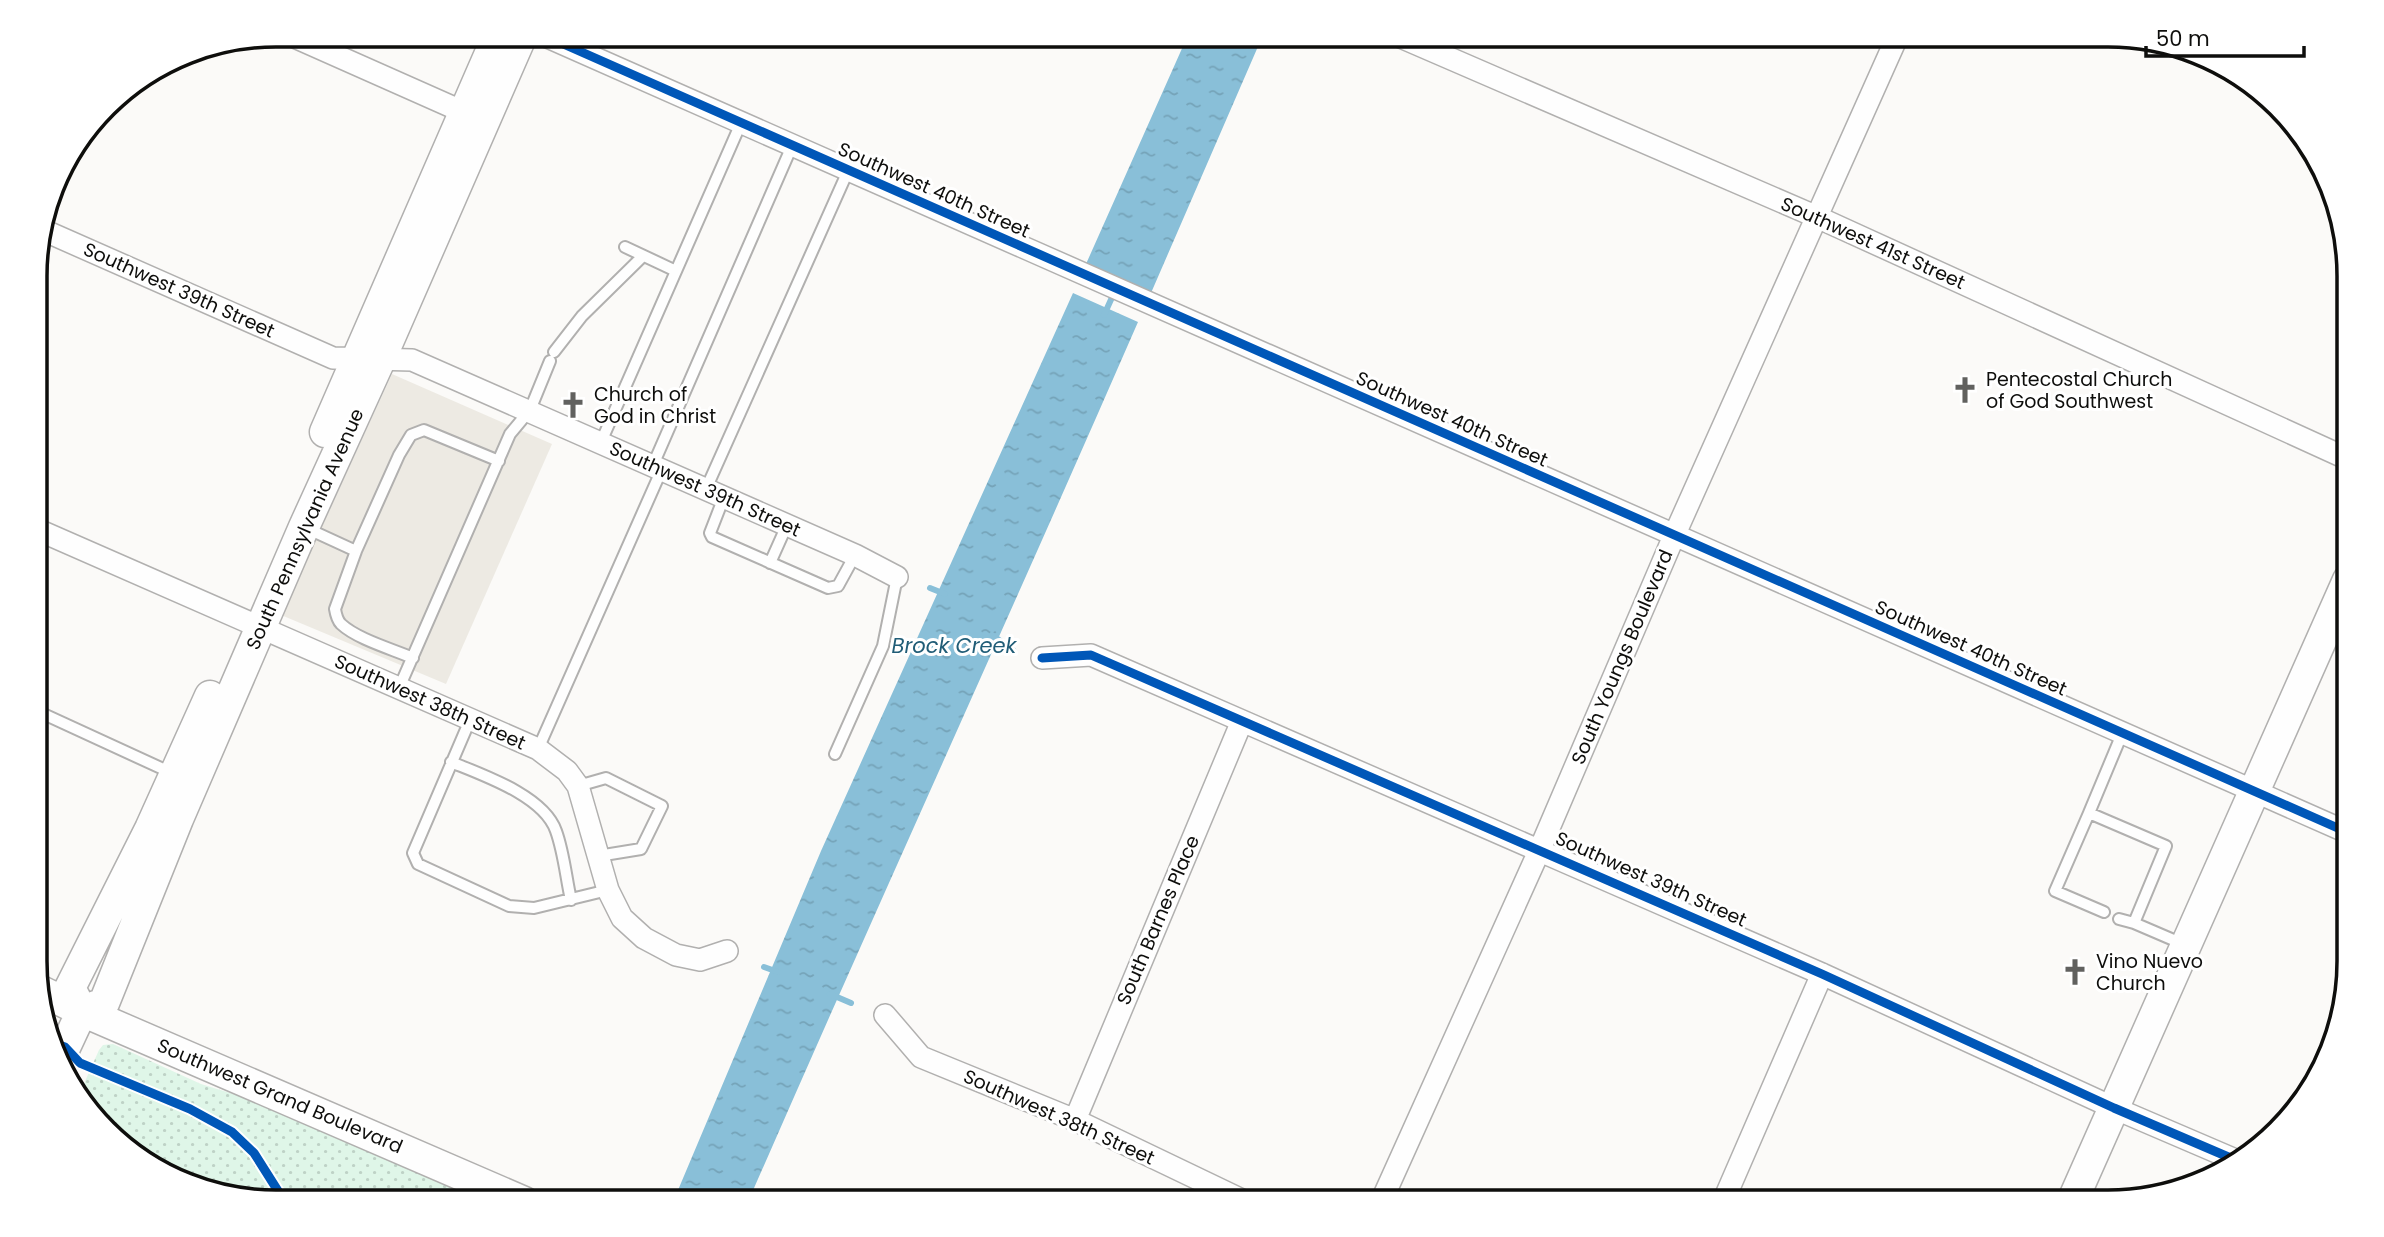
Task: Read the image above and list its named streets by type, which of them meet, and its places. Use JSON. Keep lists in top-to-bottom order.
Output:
{
  "streets": {
    "main road": ["South Pennsylvania Avenue", "Southwest Grand Boulevard"],
    "street": [
      "Southwest 40th Street",
      "Southwest 41st Street",
      "Southwest 39th Street",
      "South Youngs Boulevard",
      "Southwest 38th Street",
      "South Barnes Place"
    ]
  },
  "crossings": [
    ["Southwest 40th Street", "South Youngs Boulevard"],
    ["Southwest 41st Street", "South Youngs Boulevard"],
    ["Southwest 39th Street", "South Pennsylvania Avenue"],
    ["Southwest 39th Street", "South Youngs Boulevard"],
    ["Southwest 39th Street", "South Barnes Place"],
    ["South Pennsylvania Avenue", "Southwest 38th Street"],
    ["South Pennsylvania Avenue", "Southwest Grand Boulevard"],
    ["Southwest 38th Street", "South Barnes Place"]
  ],
  "water": ["Brock Creek"],
  "places": {
    "church": ["Pentecostal Church of God Southwest", "Church of God in Christ", "Vino Nuevo Church"]
  },
  "scale_bar": "50 m"
}
